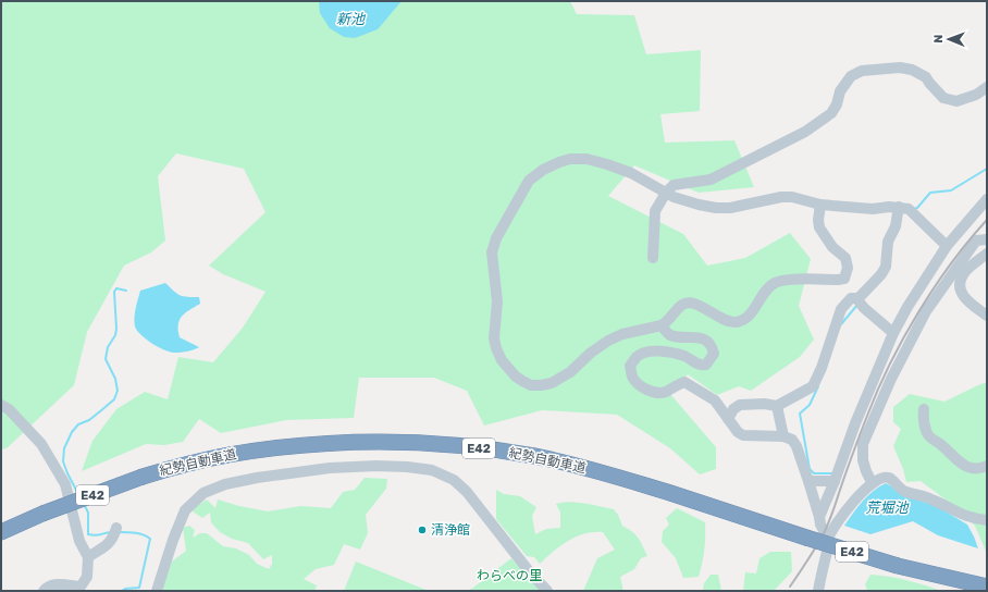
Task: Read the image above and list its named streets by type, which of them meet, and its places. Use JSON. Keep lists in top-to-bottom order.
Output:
{
  "streets": {
    "highway": ["E42", "紀勢自動車道"]
  },
  "water": ["新池", "荒堀池"],
  "parks": ["わらべの里"],
  "places": ["清浄館"],
  "north": "left"
}
